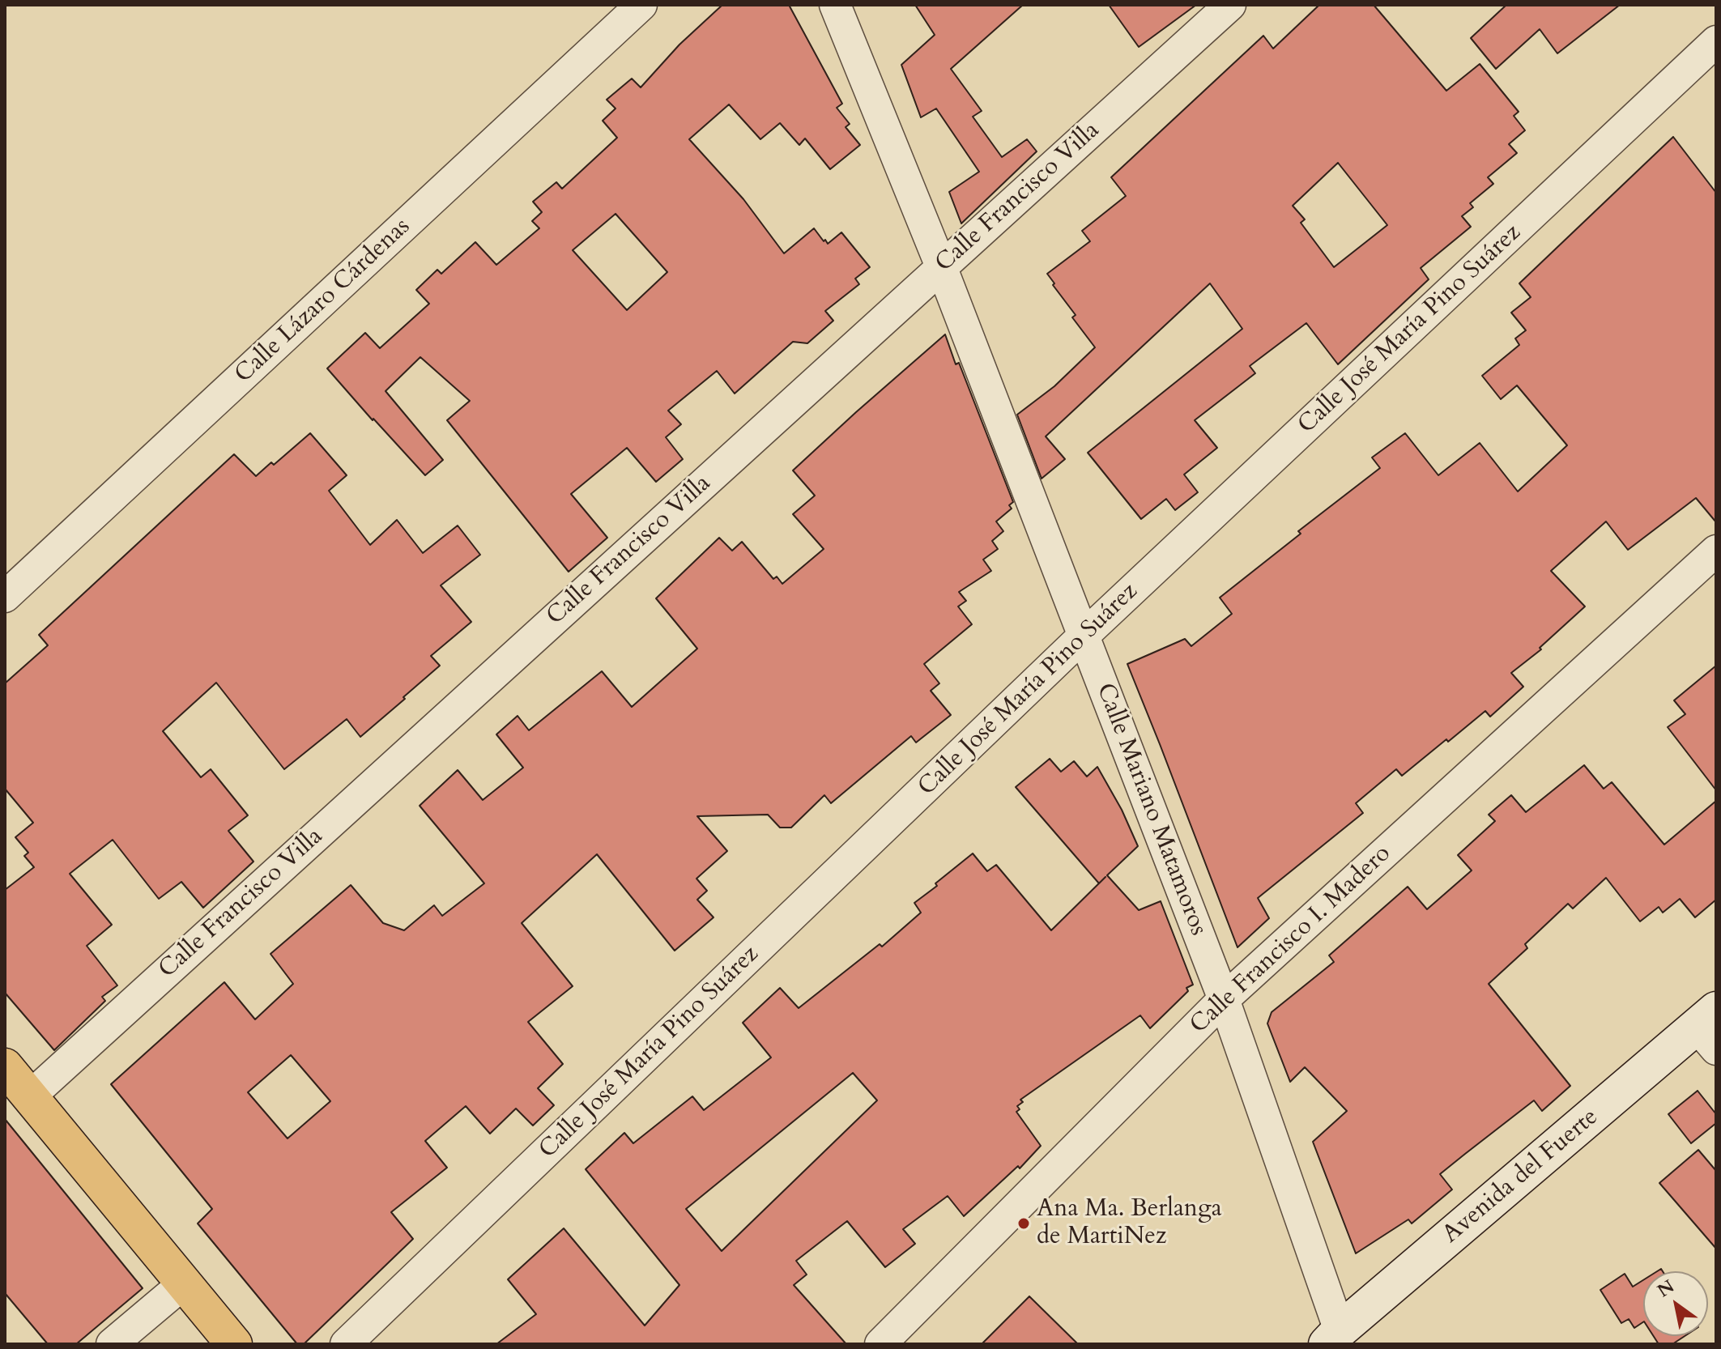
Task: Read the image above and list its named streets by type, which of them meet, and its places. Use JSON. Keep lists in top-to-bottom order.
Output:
{
  "streets": {
    "street": [
      "Calle Francisco Villa",
      "Calle Lázaro Cárdenas",
      "Calle José María Pino Suárez",
      "Calle Mariano Matamoros",
      "Calle Francisco I. Madero",
      "Avenida del Fuerte"
    ]
  },
  "crossings": [
    ["Calle Francisco Villa", "Calle Mariano Matamoros"],
    ["Calle José María Pino Suárez", "Calle Mariano Matamoros"],
    ["Calle Mariano Matamoros", "Calle Francisco I. Madero"],
    ["Calle Mariano Matamoros", "Avenida del Fuerte"]
  ],
  "places": ["Ana Ma. Berlanga de MartiNez"],
  "north": "top left"
}
